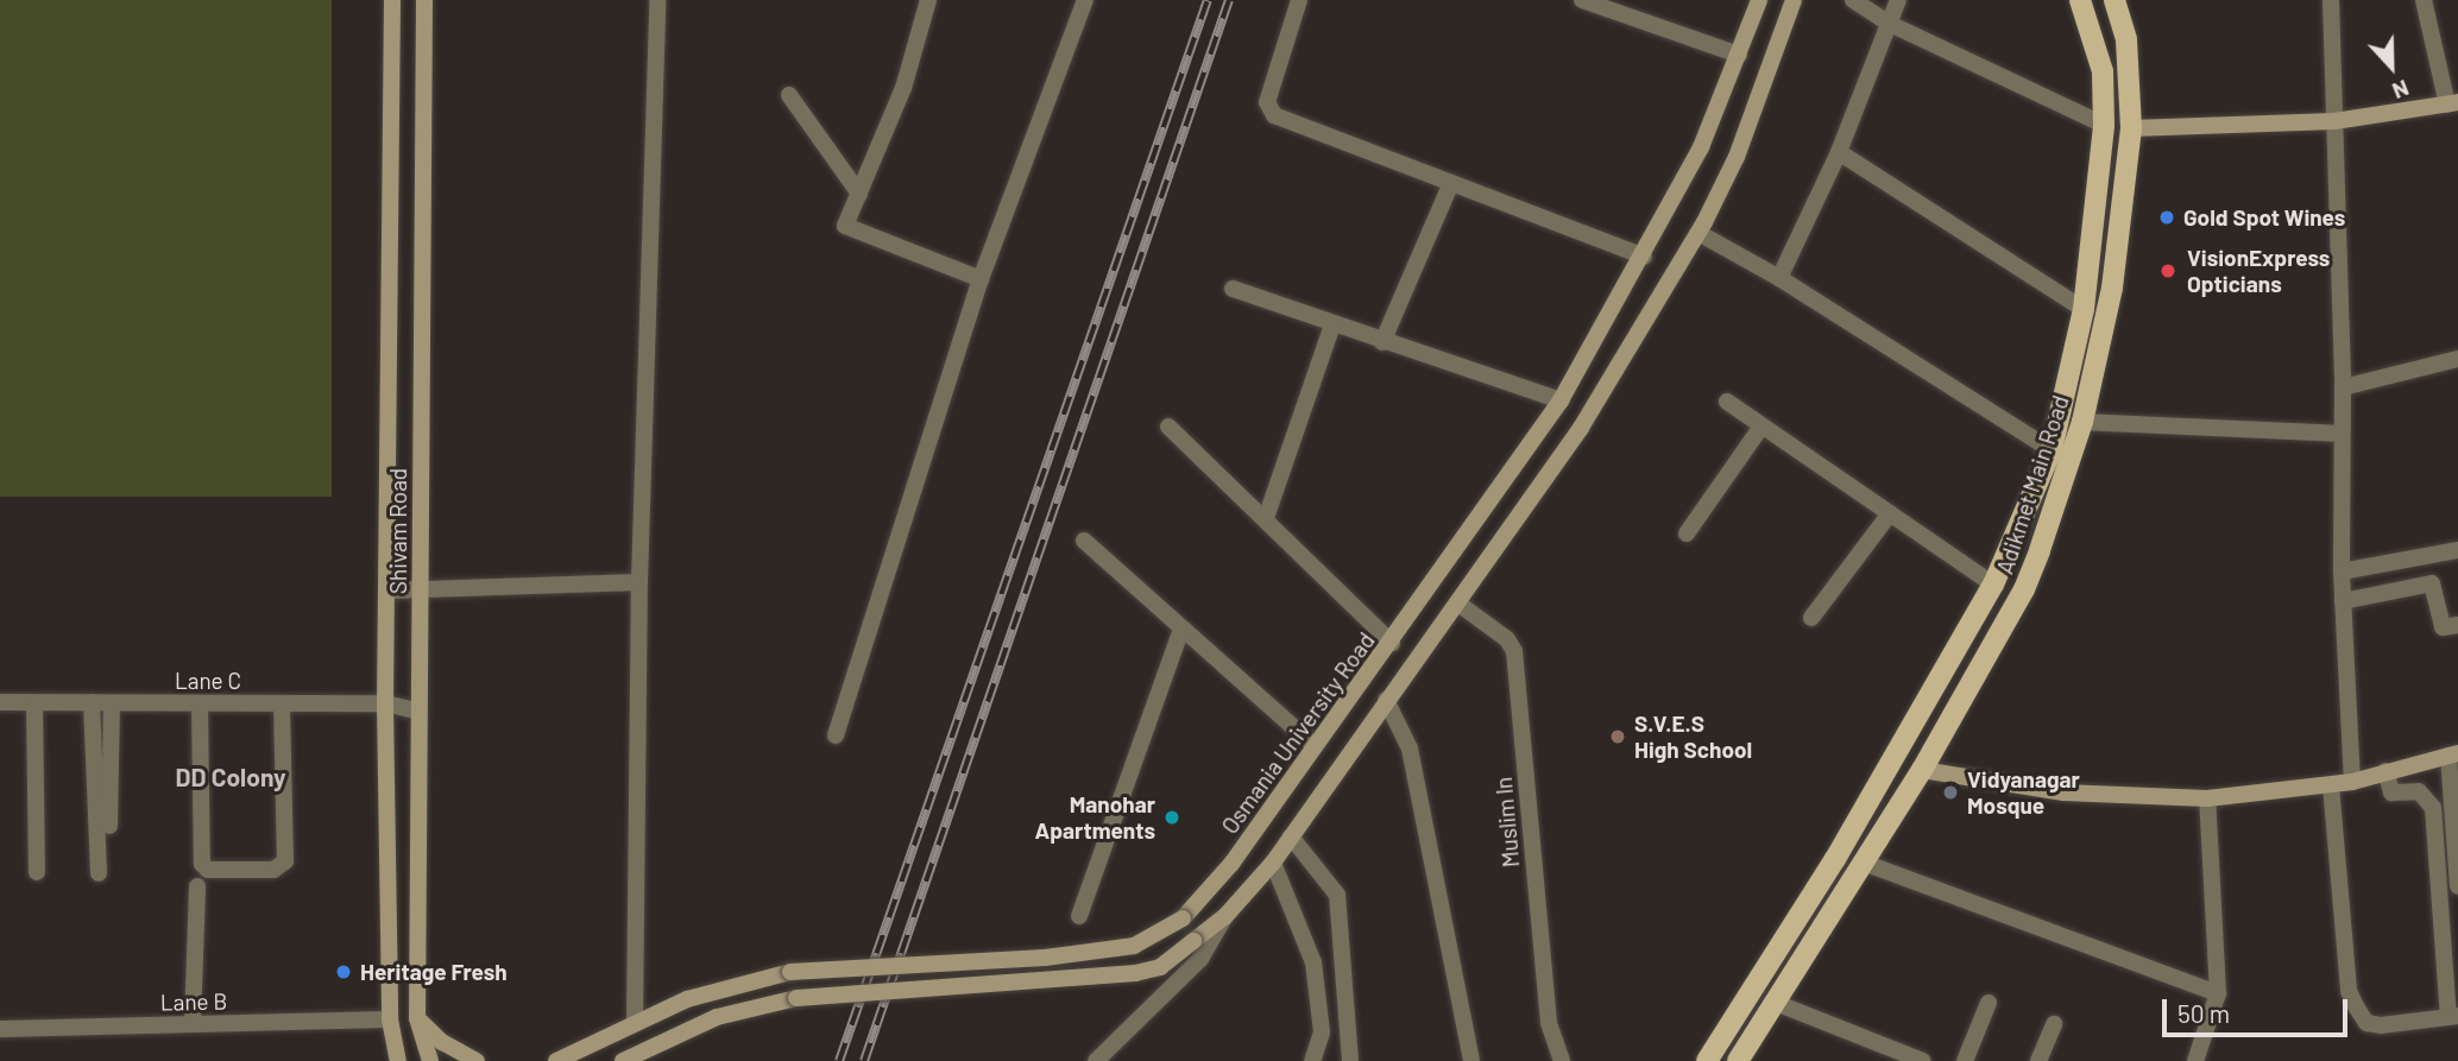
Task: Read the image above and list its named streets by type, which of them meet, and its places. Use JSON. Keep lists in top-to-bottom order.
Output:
{
  "streets": {
    "main road": ["Adikmet Main Road", "Shivam Road", "Osmania University Road"],
    "street": ["Lane C", "Muslim ln", "Lane B"]
  },
  "crossings": [
    ["Shivam Road", "Lane C"],
    ["Shivam Road", "Lane B"]
  ],
  "districts": ["DD Colony"],
  "places": [
    "Gold Spot Wines",
    "VisionExpress Opticians",
    "S.V.E.S High School",
    "Vidyanagar Mosque",
    "Manohar Apartments",
    "Heritage Fresh"
  ],
  "scale_bar": "50 m",
  "north": "bottom"
}
